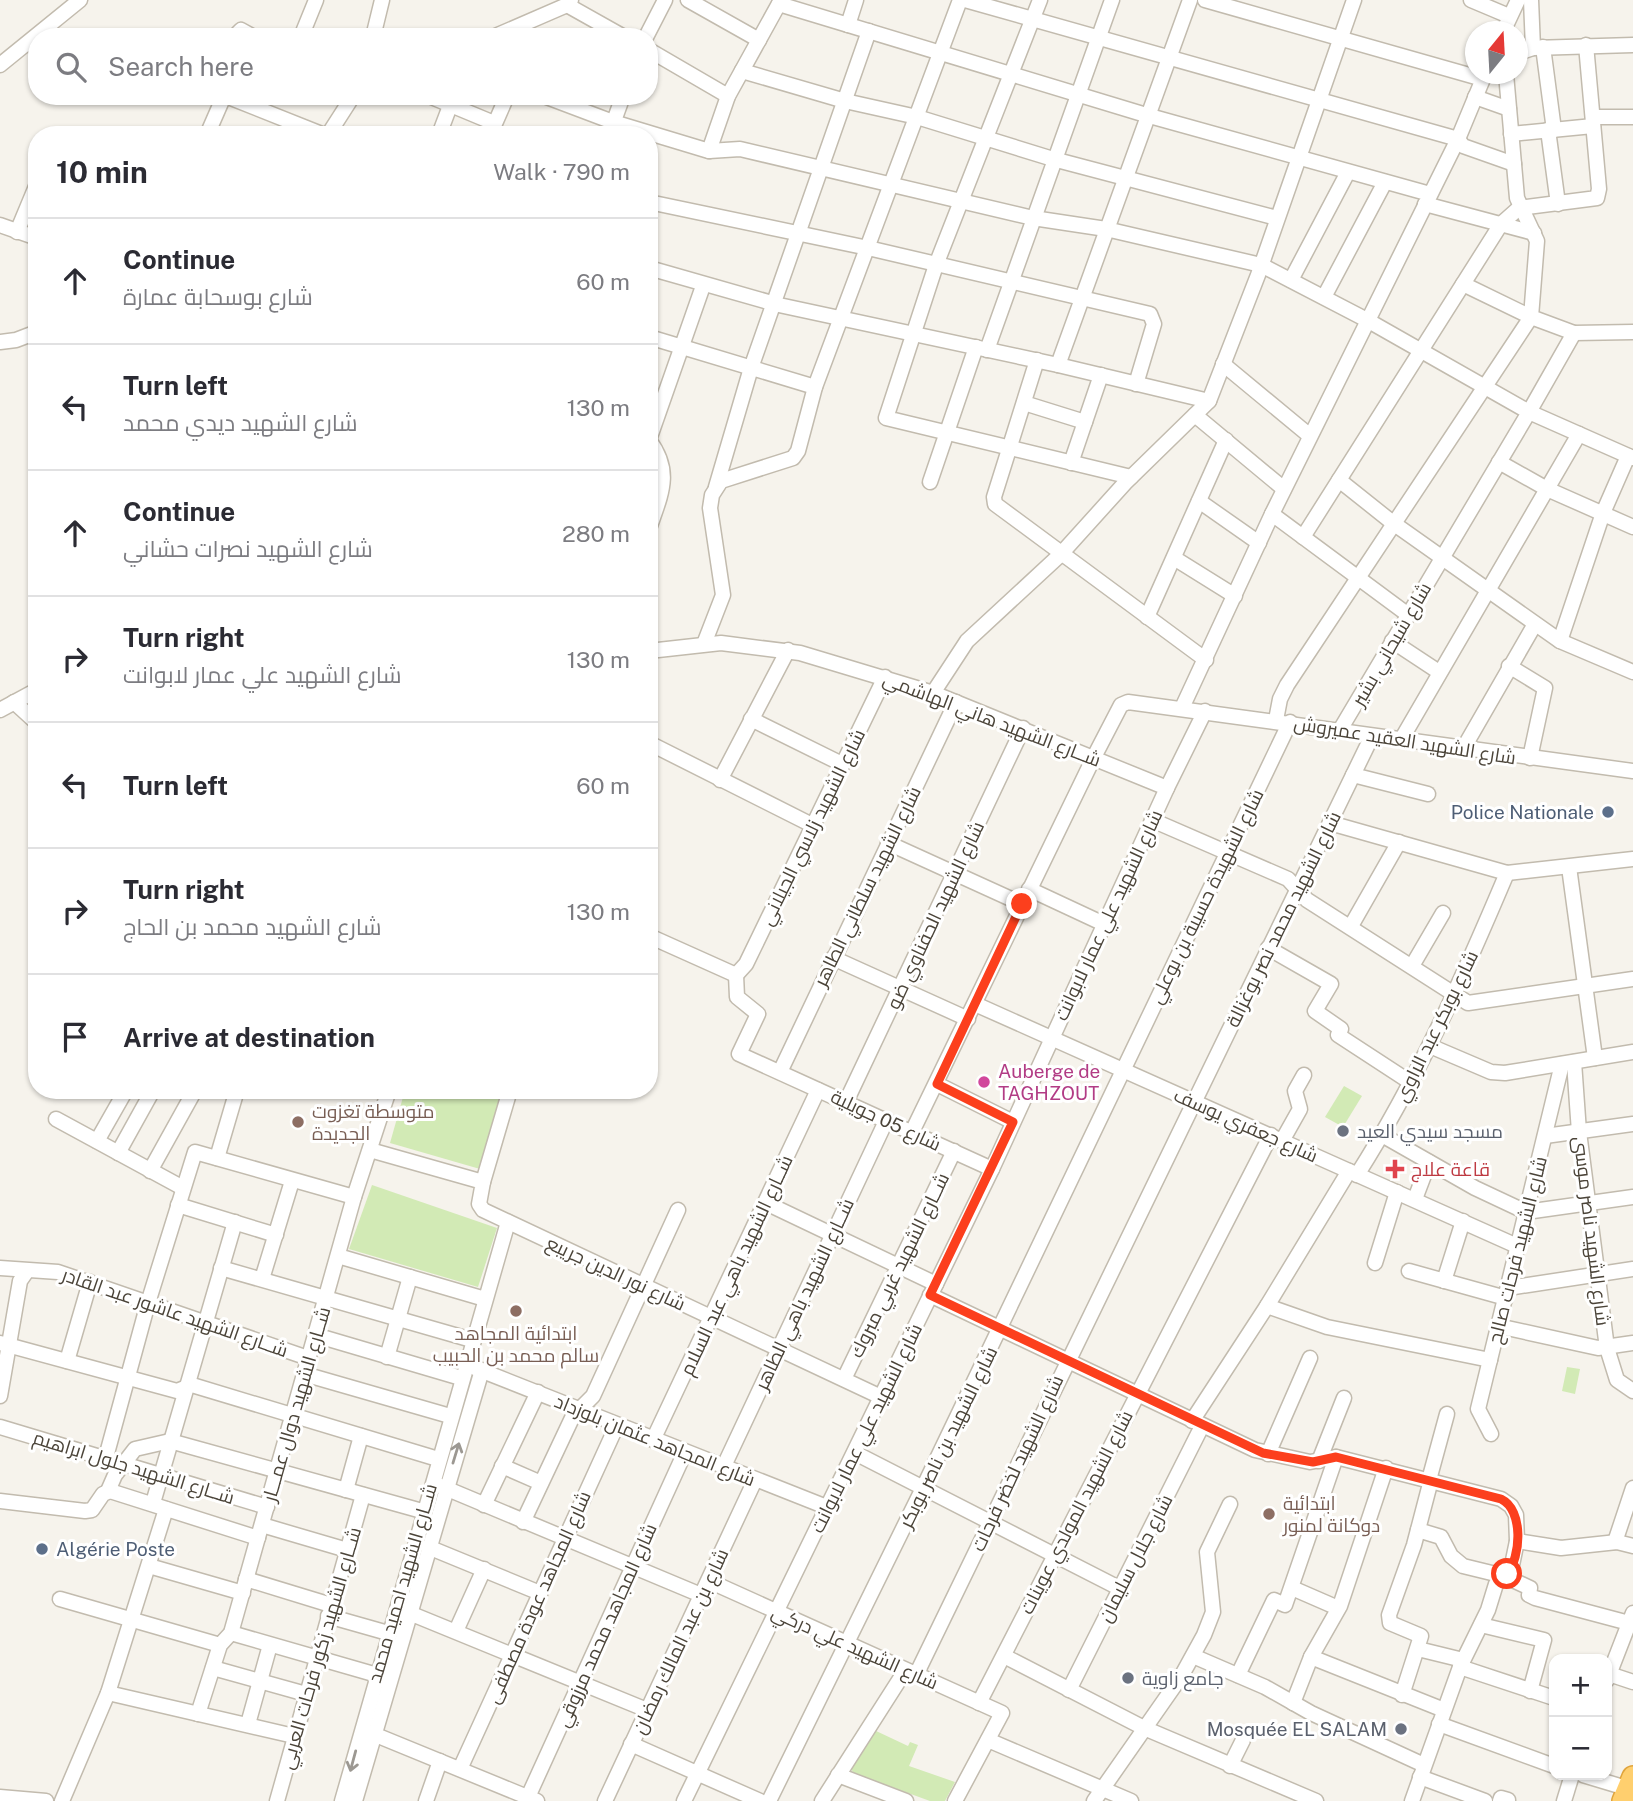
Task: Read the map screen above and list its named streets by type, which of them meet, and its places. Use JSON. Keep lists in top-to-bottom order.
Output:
{
  "streets": {
    "street": [
      "شارع شيحاني بشير",
      "شــارع الشهيد هاني الهاشمي",
      "شارع الشهيد العقيد عميروش",
      "شارع الشهيد زلاسي الجيلاني",
      "شارع الشهيد سلطاني الطاهر",
      "شارع الشهيدة حسيبة بن بوعلي",
      "شارع الشهيد الحفناوي ضو",
      "شارع الشهيد علي عمار لابوانت",
      "شارع الشهيد محمد نصر بوغزالة",
      "شارع بوبكر عبد الراوي",
      "شارع 05 جويلية",
      "شارع جعفري يوسف",
      "شارع الشهيد ناصر موسى",
      "شارع الشهيد فرحات صالح",
      "شــارع الشهيد باهي عبد السلام",
      "شــارع الشهيد غربي مبروك",
      "شارع نور الدين جريبع",
      "شــارع الشهيد باهي الطاهر",
      "شــارع الشهيد عاشور عبد القادر",
      "شــارع الشهيد دوال عمـــار",
      "شارع الشهيد بن ناصر بوبكر",
      "شارع المجاهد عثمان بلوزداد",
      "شارع الشهيد لخضر فرحات",
      "شــارع الشهيد جلول ابراهيم",
      "شارع الشهيد المولدي عوينات",
      "شارع جلال سليمان",
      "شــارع الشهيد احميد محمد",
      "شارع المجاهد عودة مصطفى",
      "شارع المجاهد محمد مرزوقي",
      "شارع بن عبد المالك رمضان",
      "شارع الشهيد علي دركي",
      "شــارع الشهيد زكور فرحات العربي"
    ]
  },
  "crossings": [
    ["شارع شيحاني بشير", "شارع الشهيد العقيد عميروش"],
    ["شــارع الشهيد هاني الهاشمي", "شارع الشهيد العقيد عميروش"],
    ["شــارع الشهيد هاني الهاشمي", "شارع الشهيد زلاسي الجيلاني"],
    ["شــارع الشهيد هاني الهاشمي", "شارع الشهيد سلطاني الطاهر"],
    ["شــارع الشهيد هاني الهاشمي", "شارع الشهيد الحفناوي ضو"],
    ["شــارع الشهيد هاني الهاشمي", "شارع الشهيد علي عمار لابوانت"],
    ["شارع الشهيد العقيد عميروش", "شارع الشهيدة حسيبة بن بوعلي"],
    ["شارع الشهيد العقيد عميروش", "شارع الشهيد علي عمار لابوانت"],
    ["شارع الشهيد العقيد عميروش", "شارع الشهيد محمد نصر بوغزالة"],
    ["شارع الشهيد زلاسي الجيلاني", "شارع 05 جويلية"],
    ["شارع الشهيد سلطاني الطاهر", "شارع 05 جويلية"],
    ["شارع الشهيدة حسيبة بن بوعلي", "شارع جعفري يوسف"],
    ["شارع الشهيدة حسيبة بن بوعلي", "شارع الشهيد بن ناصر بوبكر"],
    ["شارع الشهيد الحفناوي ضو", "شارع 05 جويلية"],
    ["شارع الشهيد علي عمار لابوانت", "شارع 05 جويلية"],
    ["شارع الشهيد علي عمار لابوانت", "شارع جعفري يوسف"],
    ["شارع الشهيد علي عمار لابوانت", "شارع نور الدين جريبع"],
    ["شارع الشهيد علي عمار لابوانت", "شارع المجاهد عثمان بلوزداد"],
    ["شارع الشهيد علي عمار لابوانت", "شارع الشهيد علي دركي"],
    ["شارع الشهيد محمد نصر بوغزالة", "شارع جعفري يوسف"],
    ["شارع الشهيد محمد نصر بوغزالة", "شارع الشهيد لخضر فرحات"],
    ["شارع بوبكر عبد الراوي", "شارع جعفري يوسف"],
    ["شارع بوبكر عبد الراوي", "شارع جلال سليمان"],
    ["شارع 05 جويلية", "شــارع الشهيد باهي عبد السلام"],
    ["شارع 05 جويلية", "شــارع الشهيد غربي مبروك"],
    ["شارع 05 جويلية", "شــارع الشهيد باهي الطاهر"],
    ["شارع جعفري يوسف", "شارع الشهيد فرحات صالح"],
    ["شارع جعفري يوسف", "شارع الشهيد بن ناصر بوبكر"],
    ["شارع جعفري يوسف", "شارع الشهيد لخضر فرحات"],
    ["شارع جعفري يوسف", "شارع الشهيد المولدي عوينات"],
    ["شارع جعفري يوسف", "شارع جلال سليمان"],
    ["شارع الشهيد ناصر موسى", "شارع الشهيد فرحات صالح"],
    ["شــارع الشهيد باهي عبد السلام", "شارع نور الدين جريبع"],
    ["شــارع الشهيد باهي عبد السلام", "شارع المجاهد عثمان بلوزداد"],
    ["شــارع الشهيد غربي مبروك", "شارع نور الدين جريبع"],
    ["شارع نور الدين جريبع", "شــارع الشهيد باهي الطاهر"],
    ["شارع نور الدين جريبع", "شــارع الشهيد احميد محمد"],
    ["شــارع الشهيد باهي الطاهر", "شارع المجاهد عثمان بلوزداد"],
    ["شــارع الشهيد عاشور عبد القادر", "شــارع الشهيد دوال عمـــار"],
    ["شــارع الشهيد دوال عمـــار", "شارع المجاهد عثمان بلوزداد"],
    ["شــارع الشهيد دوال عمـــار", "شــارع الشهيد جلول ابراهيم"],
    ["شارع الشهيد بن ناصر بوبكر", "شارع الشهيد علي دركي"],
    ["شارع المجاهد عثمان بلوزداد", "شــارع الشهيد احميد محمد"],
    ["شارع المجاهد عثمان بلوزداد", "شارع المجاهد عودة مصطفى"],
    ["شارع المجاهد عثمان بلوزداد", "شارع المجاهد محمد مرزوقي"],
    ["شارع المجاهد عثمان بلوزداد", "شارع بن عبد المالك رمضان"],
    ["شارع الشهيد لخضر فرحات", "شارع الشهيد علي دركي"],
    ["شارع الشهيد المولدي عوينات", "شارع الشهيد علي دركي"],
    ["شارع بن عبد المالك رمضان", "شارع الشهيد علي دركي"]
  ],
  "places": {
    "other": [
      "Police Nationale",
      "Auberge de TAGHZOUT",
      "متوسطة تغزوت الجديدة",
      "مسجد سيدي العيد",
      "ابتدائية المجاهد سالم محمد بن الحبيب",
      "ابتدائية دوكانة لمنور",
      "Algérie Poste",
      "جامع زاوية",
      "Mosquée EL SALAM"
    ],
    "health": ["قاعة علاج"]
  },
  "north": "top",
  "page": {
    "search": "Search here",
    "heading": ["10 min", "Walk · 790 m"],
    "list": [
      ["Continue", "شارع بوسحابة عمارة", "60 m"],
      ["Turn left", "شارع الشهيد ديدي محمد", "130 m"],
      ["Continue", "شارع الشهيد نصرات حشاني", "280 m"],
      ["Turn right", "شارع الشهيد علي عمار لابوانت", "130 m"],
      ["Turn left", "60 m"],
      ["Turn right", "شارع الشهيد محمد بن الحاج", "130 m"],
      "Arrive at destination"
    ],
    "map_buttons": ["+", "−"]
  }
}
